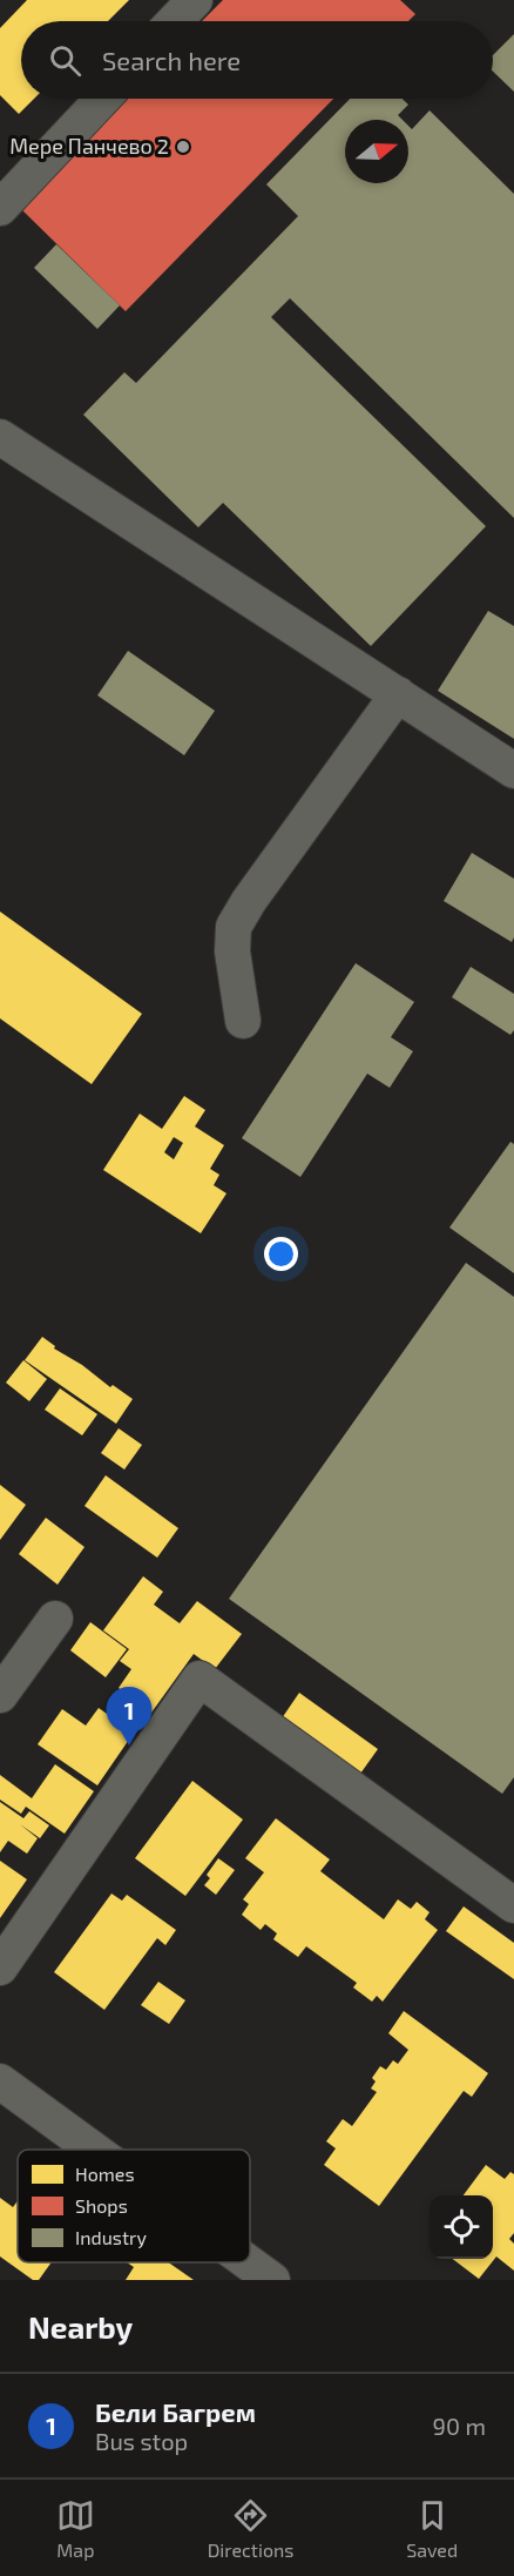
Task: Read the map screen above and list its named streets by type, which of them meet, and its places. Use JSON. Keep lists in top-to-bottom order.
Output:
{
  "places": ["Мере Панчево 2"],
  "legend": ["Homes", "Shops", "Industry"],
  "north": "right",
  "page": {
    "search": "Search here",
    "pins": "1",
    "heading": "Nearby",
    "list": [
      {
        "mark": "1",
        "name": "Бели Багрем",
        "note": "Bus stop",
        "value": "90 m"
      }
    ],
    "nav": ["Map", "Directions", "Saved"]
  }
}
